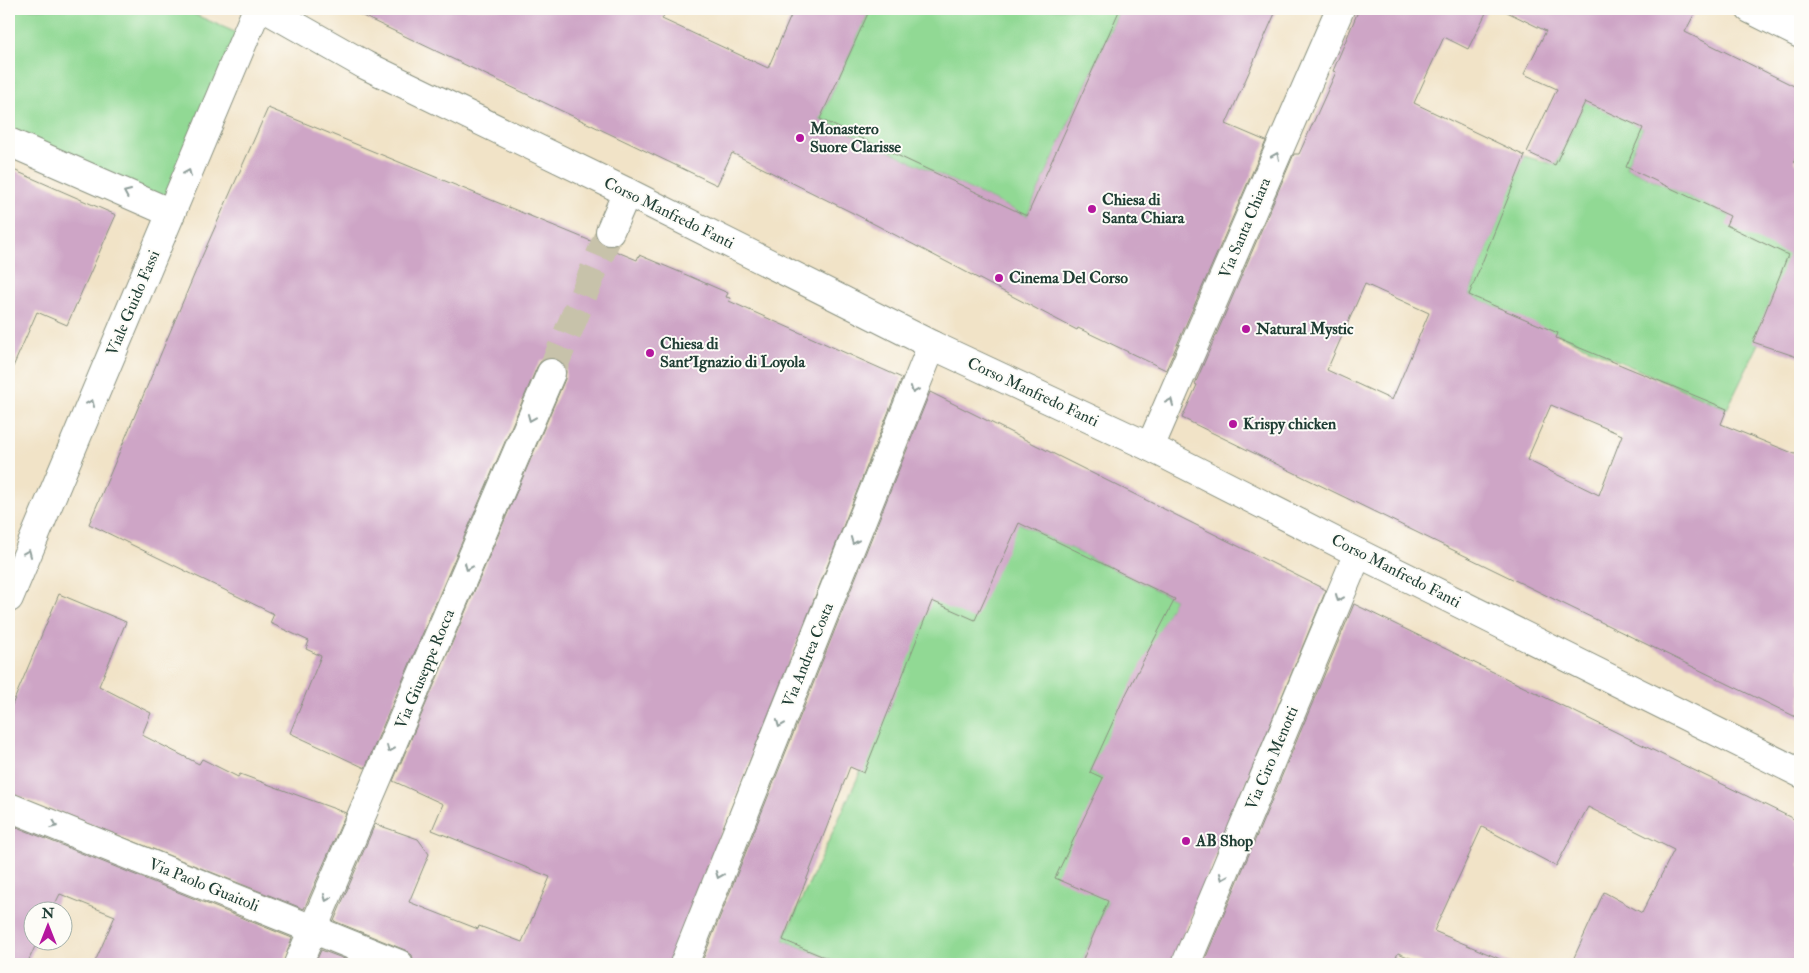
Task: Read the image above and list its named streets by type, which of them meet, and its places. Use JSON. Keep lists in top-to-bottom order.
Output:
{
  "streets": {
    "street": [
      "Corso Manfredo Fanti",
      "Via Santa Chiara",
      "Viale Guido Fassi",
      "Via Andrea Costa",
      "Via Giuseppe Rocca",
      "Via Ciro Menotti",
      "Via Paolo Guaitoli"
    ]
  },
  "crossings": [
    ["Corso Manfredo Fanti", "Via Santa Chiara"],
    ["Corso Manfredo Fanti", "Via Andrea Costa"],
    ["Corso Manfredo Fanti", "Via Ciro Menotti"],
    ["Via Giuseppe Rocca", "Via Paolo Guaitoli"]
  ],
  "one_way": [
    "Via Santa Chiara",
    "Viale Guido Fassi",
    "Via Andrea Costa",
    "Via Giuseppe Rocca",
    "Via Ciro Menotti",
    "Via Paolo Guaitoli"
  ],
  "places": [
    "Monastero Suore Clarisse",
    "Chiesa di Santa Chiara",
    "Cinema Del Corso",
    "Natural Mystic",
    "Chiesa di Sant'Ignazio di Loyola",
    "Krispy chicken",
    "AB Shop"
  ],
  "north": "top"
}
